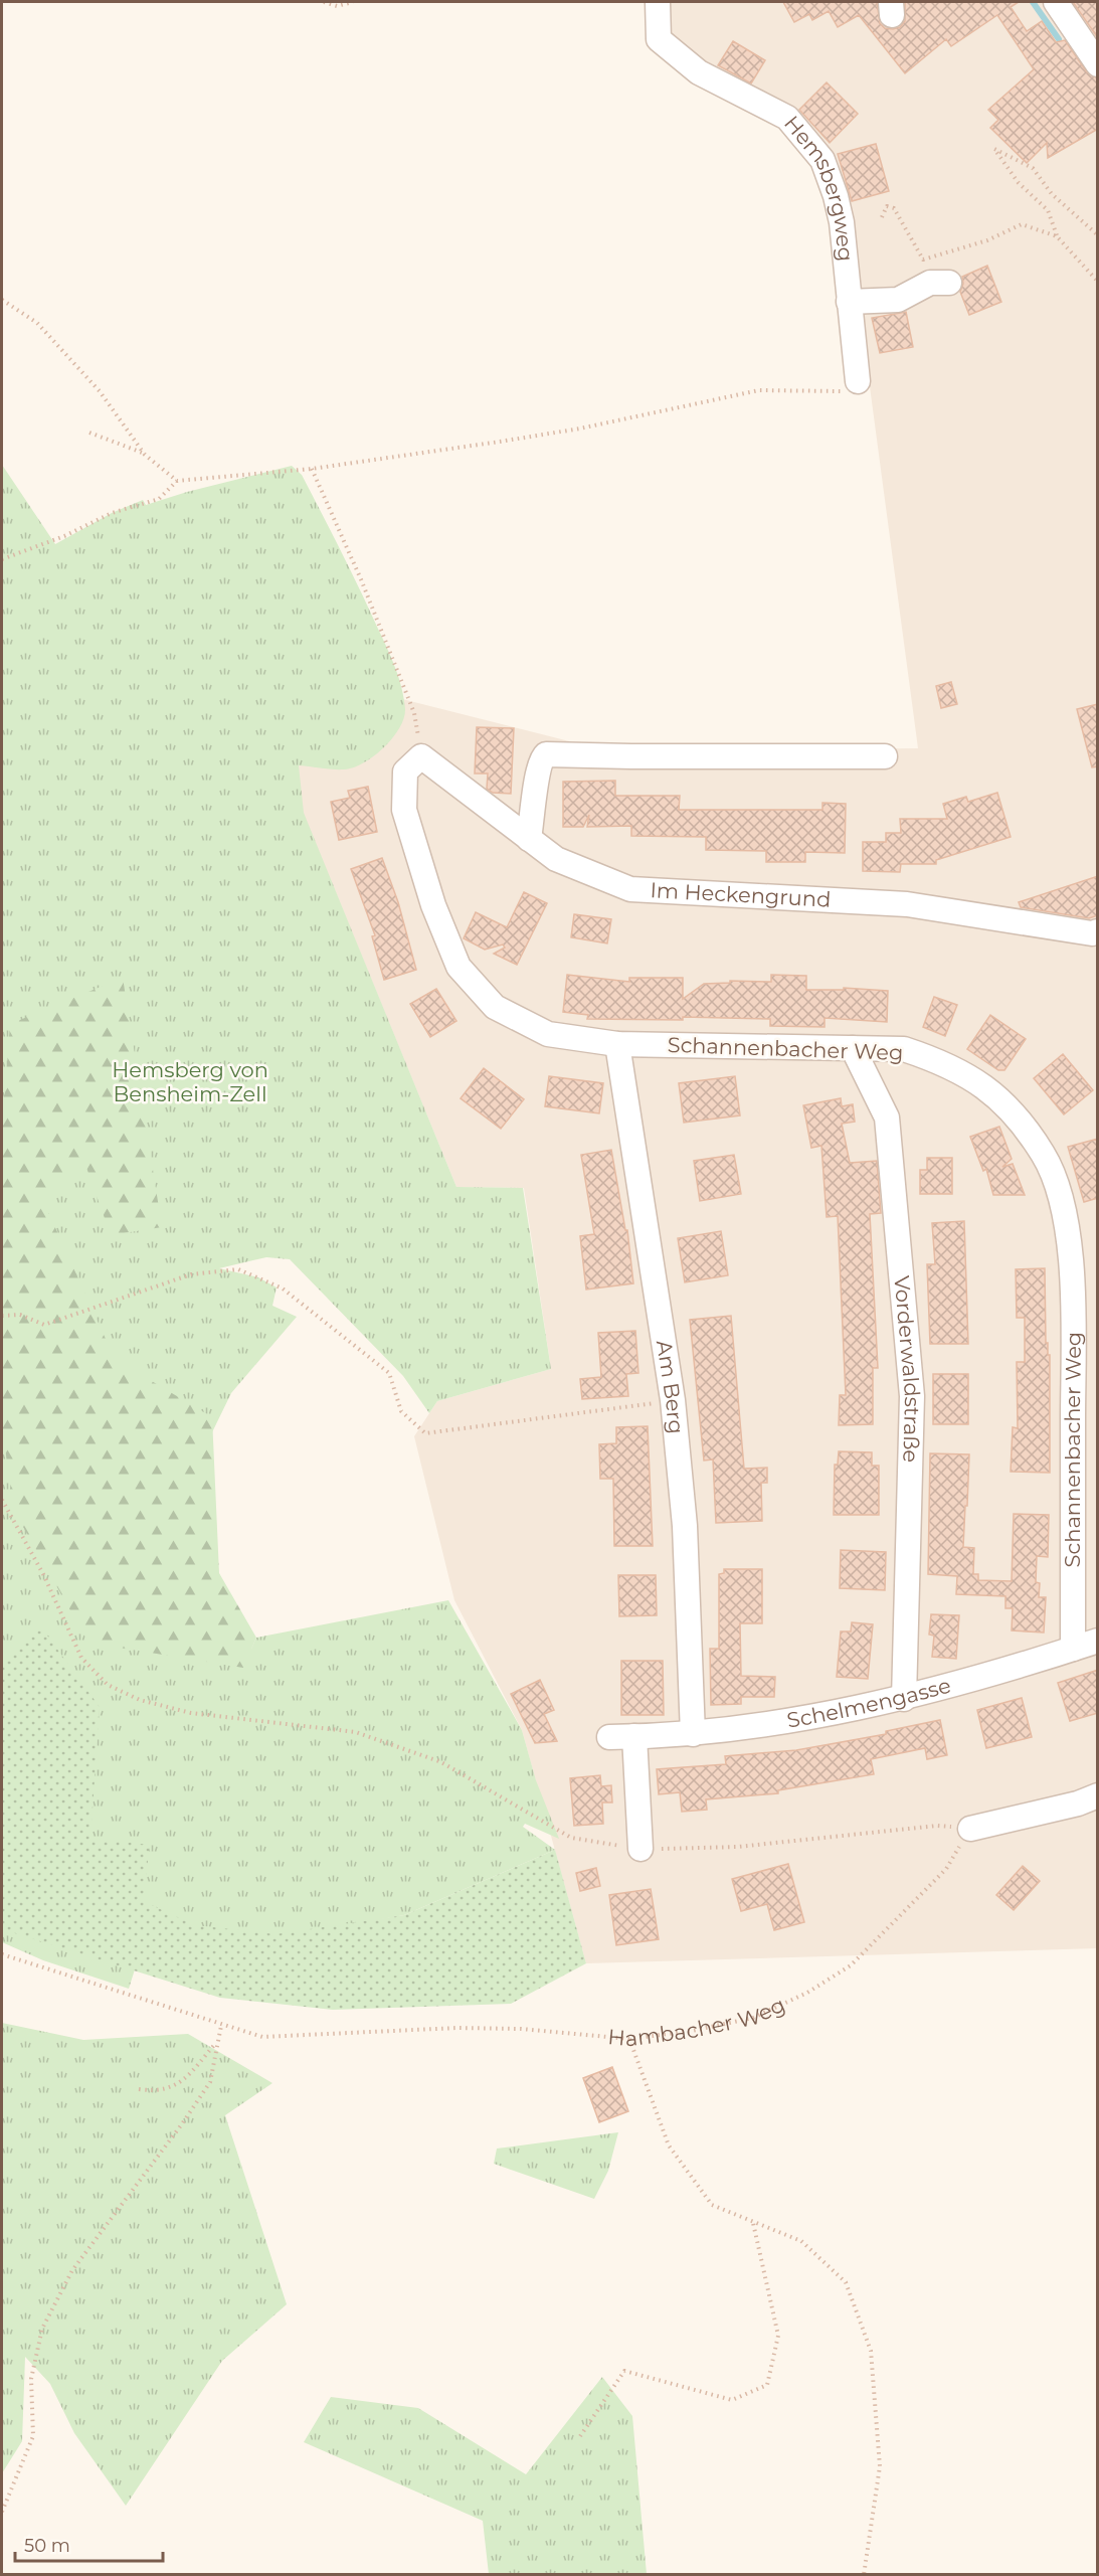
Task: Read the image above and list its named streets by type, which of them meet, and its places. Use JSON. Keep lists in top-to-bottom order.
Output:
{
  "streets": {
    "street": [
      "Hemsbergweg",
      "Im Heckengrund",
      "Schannenbacher Weg",
      "Vorderwaldstraße",
      "Am Berg",
      "Schelmengasse"
    ],
    "path": ["Hambacher Weg"]
  },
  "crossings": [
    ["Im Heckengrund", "Schannenbacher Weg"],
    ["Schannenbacher Weg", "Vorderwaldstraße"],
    ["Schannenbacher Weg", "Am Berg"],
    ["Schannenbacher Weg", "Schelmengasse"],
    ["Vorderwaldstraße", "Schelmengasse"],
    ["Am Berg", "Schelmengasse"]
  ],
  "parks": ["Hemsberg von Bensheim-Zell"],
  "scale_bar": "50 m"
}
